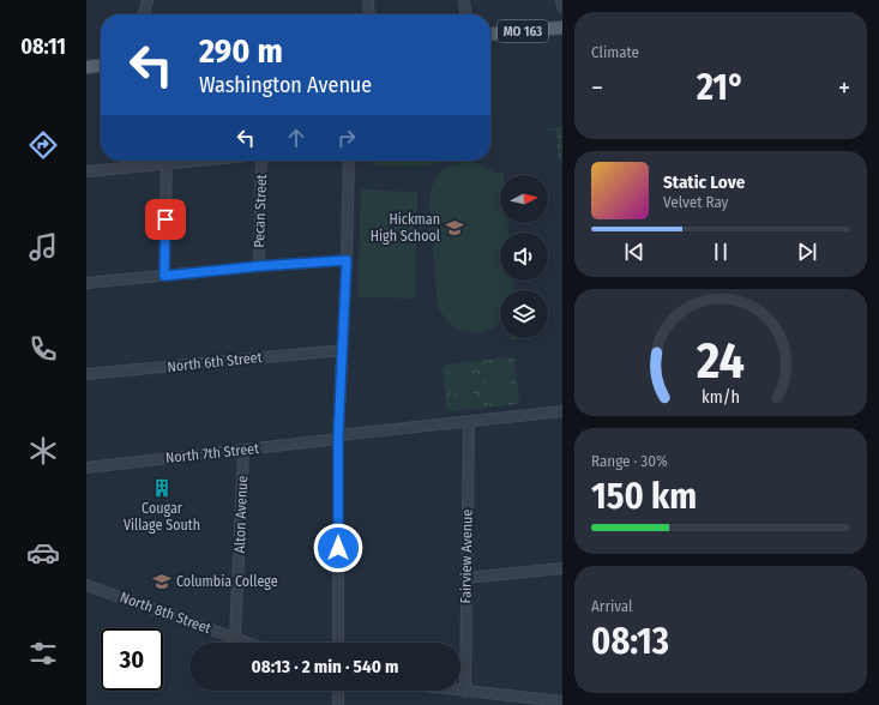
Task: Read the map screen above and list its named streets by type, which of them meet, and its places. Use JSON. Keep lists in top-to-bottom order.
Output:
{
  "streets": {
    "main road": ["MO 163"],
    "street": [
      "Pecan Street",
      "North 6th Street",
      "North 7th Street",
      "Alton Avenue",
      "Fairview Avenue",
      "North 8th Street"
    ]
  },
  "crossings": [
    ["North 7th Street", "Alton Avenue"],
    ["North 7th Street", "Fairview Avenue"],
    ["Alton Avenue", "North 8th Street"]
  ],
  "places": {
    "school or university": ["Hickman High School", "Columbia College"],
    "building": ["Cougar Village South"]
  },
  "north": "right",
  "page": {
    "tabs": "08:11",
    "tile": [
      "Climate",
      ["Range · 30%", "150 km"],
      ["Arrival", "08:13"]
    ],
    "turn": ["290 m", "Washington Avenue"],
    "heat": ["−", "21°", "+"],
    "song": ["Static Love", "Velvet Ray"],
    "limit": "30",
    "trip": "08:13 · 2 min · 540 m",
    "gauge": ["24", "km/h"]
  }
}
